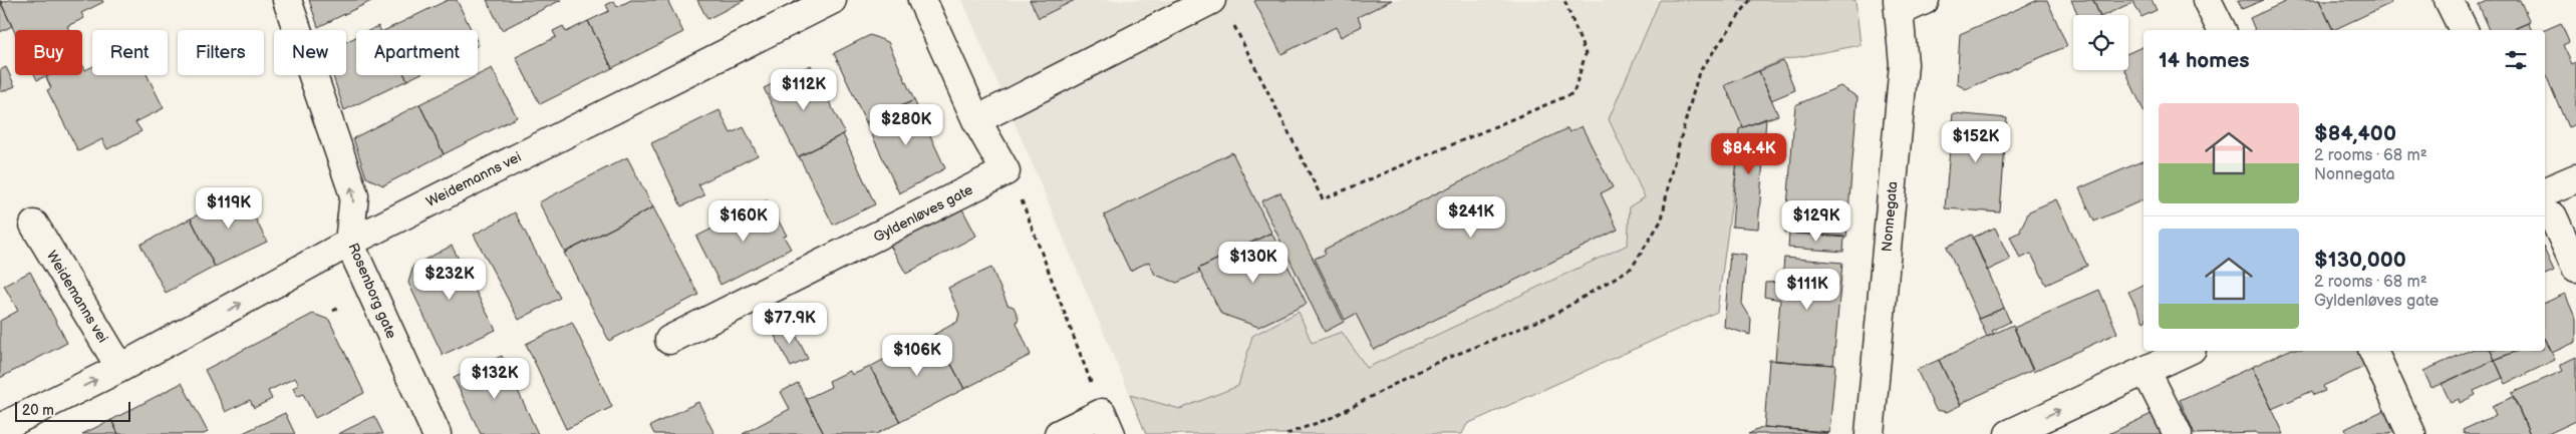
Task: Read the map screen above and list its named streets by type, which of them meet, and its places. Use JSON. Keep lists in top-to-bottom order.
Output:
{
  "streets": {
    "street": [
      "Weidemanns vei",
      "Gyldenløves gate",
      "Nonnegata",
      "Rosenborg gate"
    ]
  },
  "crossings": [
    ["Weidemanns vei", "Rosenborg gate"]
  ],
  "one_way": ["Weidemanns vei", "Rosenborg gate"],
  "scale_bar": "20 m",
  "page": {
    "chip": [
      "Buy",
      "Rent",
      "Filters",
      "New",
      "Apartment"
    ],
    "heading": "14 homes",
    "price": [
      "$112K",
      "$280K",
      "$152K",
      "$84.4K",
      "$119K",
      "$241K",
      "$160K",
      "$129K",
      "$130K",
      "$232K",
      "$111K",
      "$77.9K",
      "$106K",
      "$132K"
    ],
    "list": [
      {
        "name": "$84,400",
        "note": "2 rooms · 68 m² · Nonnegata"
      },
      {
        "name": "$130,000",
        "note": "2 rooms · 68 m² · Gyldenløves gate"
      }
    ],
    "scale": "20 m"
  }
}
